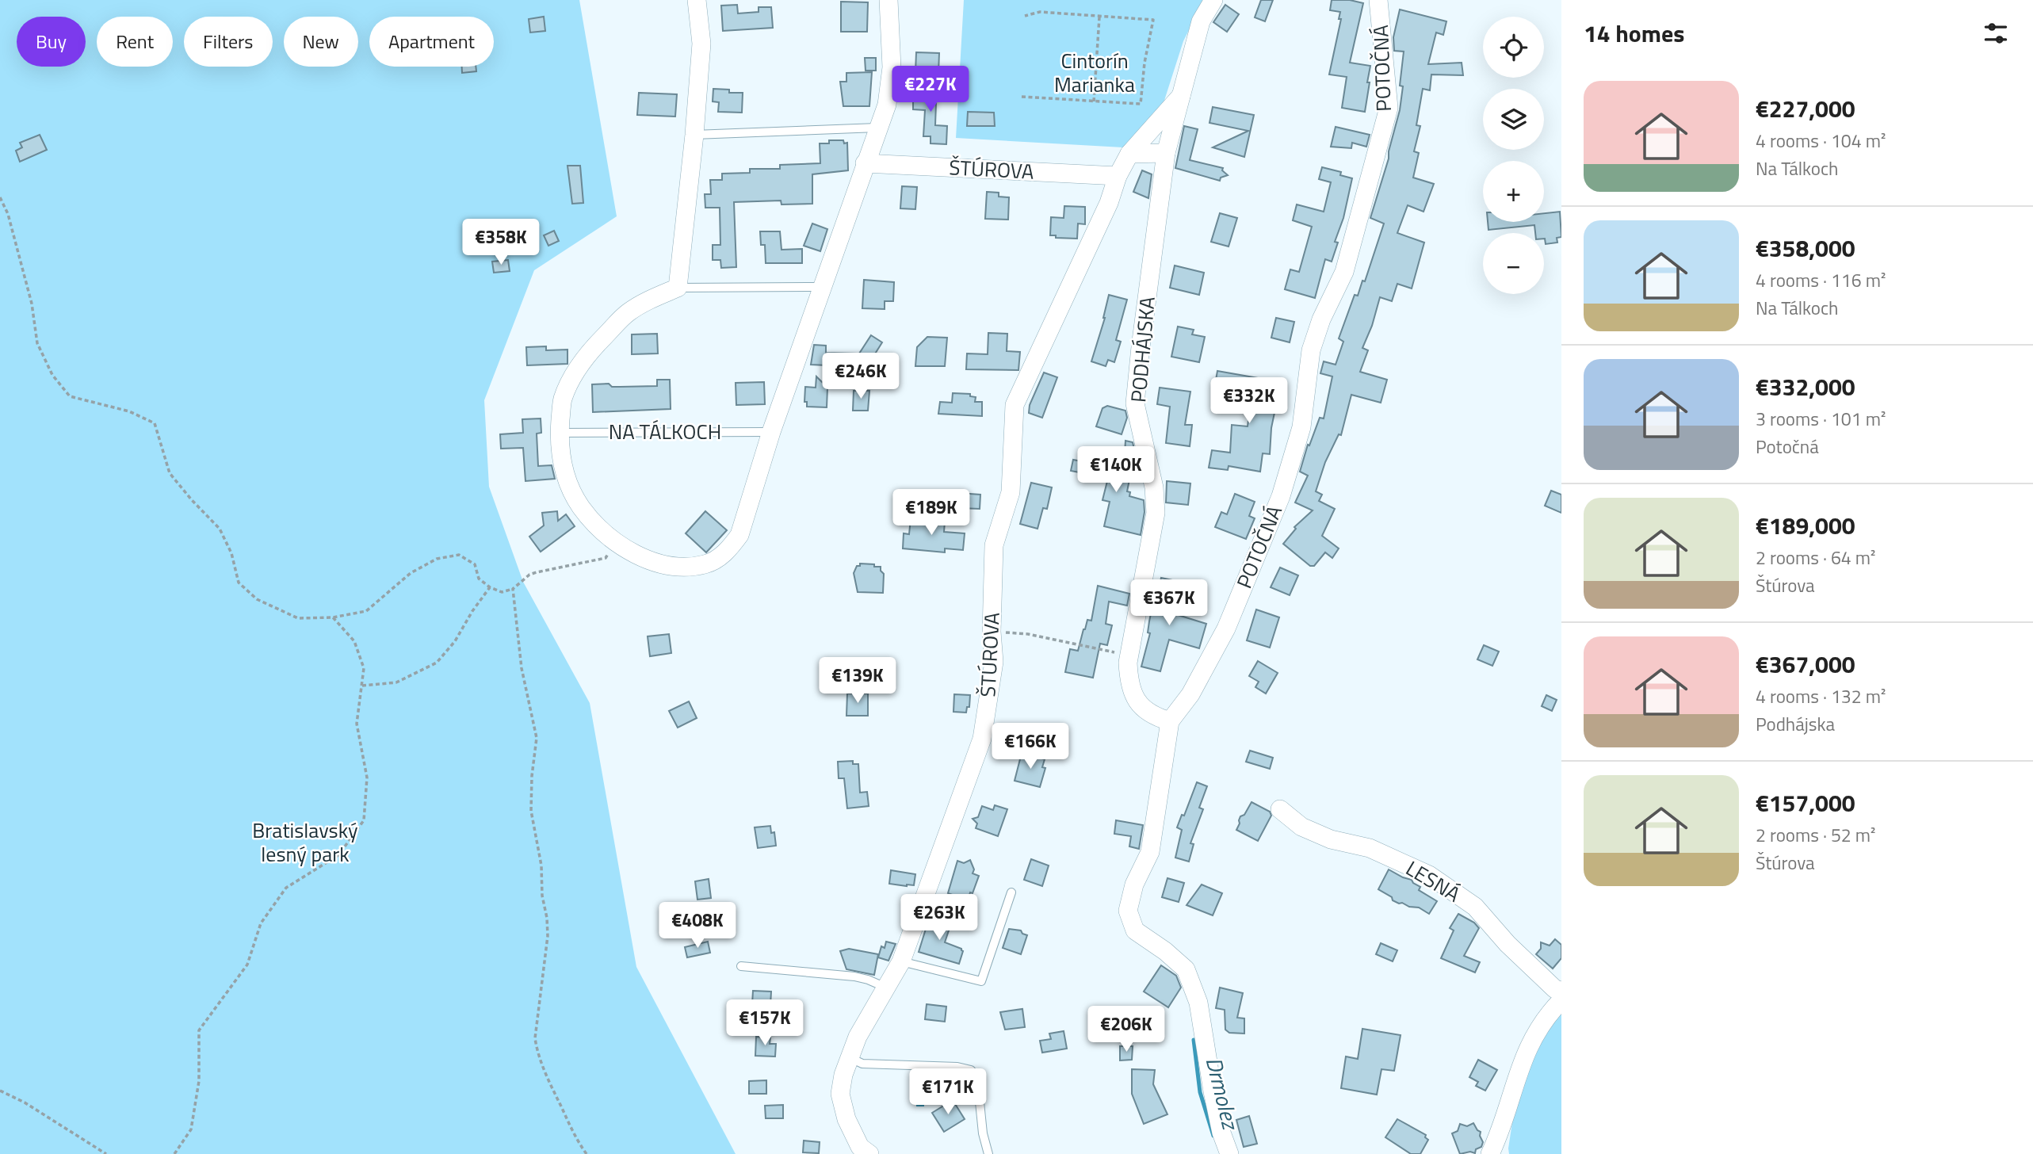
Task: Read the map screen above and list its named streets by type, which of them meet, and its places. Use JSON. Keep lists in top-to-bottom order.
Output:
{
  "streets": {
    "street": [
      "POTOČNÁ",
      "ŠTÚROVA",
      "PODHÁJSKA",
      "LESNÁ"
    ],
    "lane": ["NA TÁLKOCH"]
  },
  "crossings": [
    ["POTOČNÁ", "PODHÁJSKA"],
    ["ŠTÚROVA", "PODHÁJSKA"]
  ],
  "water": ["Drmolez"],
  "parks": ["Cintorín Marianka", "Bratislavský lesný park"],
  "page": {
    "heading": "14 homes",
    "map_buttons": ["+", "−"],
    "chip": [
      "Buy",
      "Rent",
      "Filters",
      "New",
      "Apartment"
    ],
    "price": [
      "€227K",
      "€358K",
      "€246K",
      "€332K",
      "€140K",
      "€189K",
      "€367K",
      "€139K",
      "€166K",
      "€263K",
      "€408K",
      "€157K",
      "€206K",
      "€171K"
    ],
    "list": [
      {
        "name": "€227,000",
        "note": "4 rooms · 104 m² · Na Tálkoch"
      },
      {
        "name": "€358,000",
        "note": "4 rooms · 116 m² · Na Tálkoch"
      },
      {
        "name": "€332,000",
        "note": "3 rooms · 101 m² · Potočná"
      },
      {
        "name": "€189,000",
        "note": "2 rooms · 64 m² · Štúrova"
      },
      {
        "name": "€367,000",
        "note": "4 rooms · 132 m² · Podhájska"
      },
      {
        "name": "€157,000",
        "note": "2 rooms · 52 m² · Štúrova"
      }
    ]
  }
}
